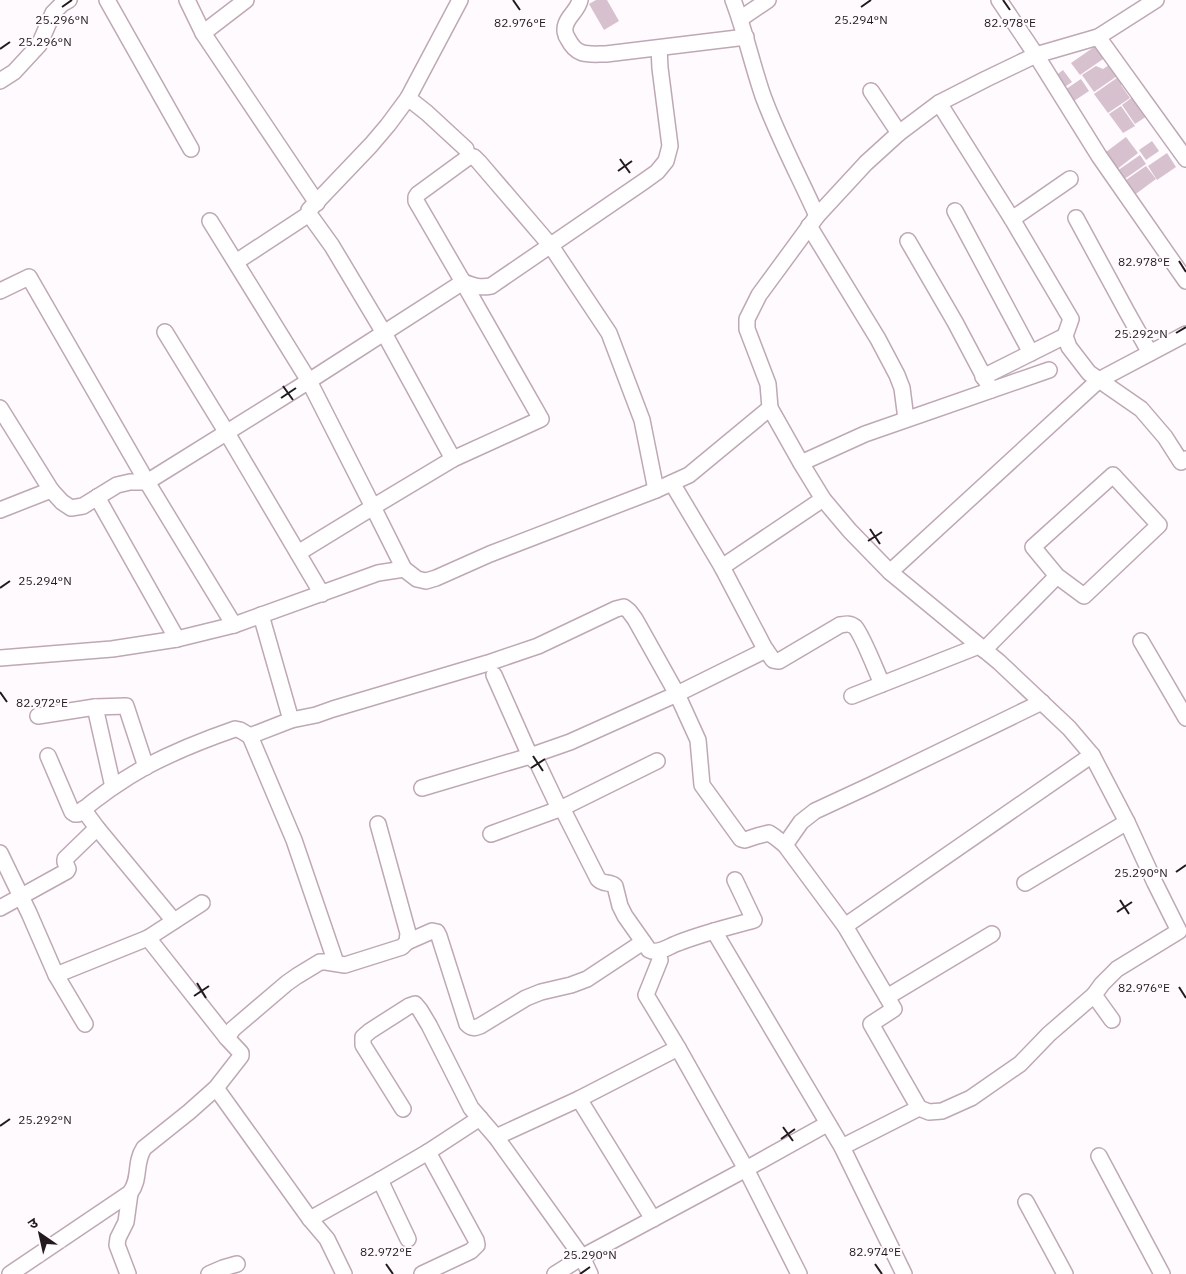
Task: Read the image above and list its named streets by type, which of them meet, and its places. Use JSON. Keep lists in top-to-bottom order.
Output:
{
  "north": "top left",
  "coordinates": [
    "25.296°N",
    "25.294°N",
    "82.976°E",
    "82.978°E",
    "25.292°N",
    "82.972°E",
    "25.290°N",
    "82.974°E"
  ]
}
